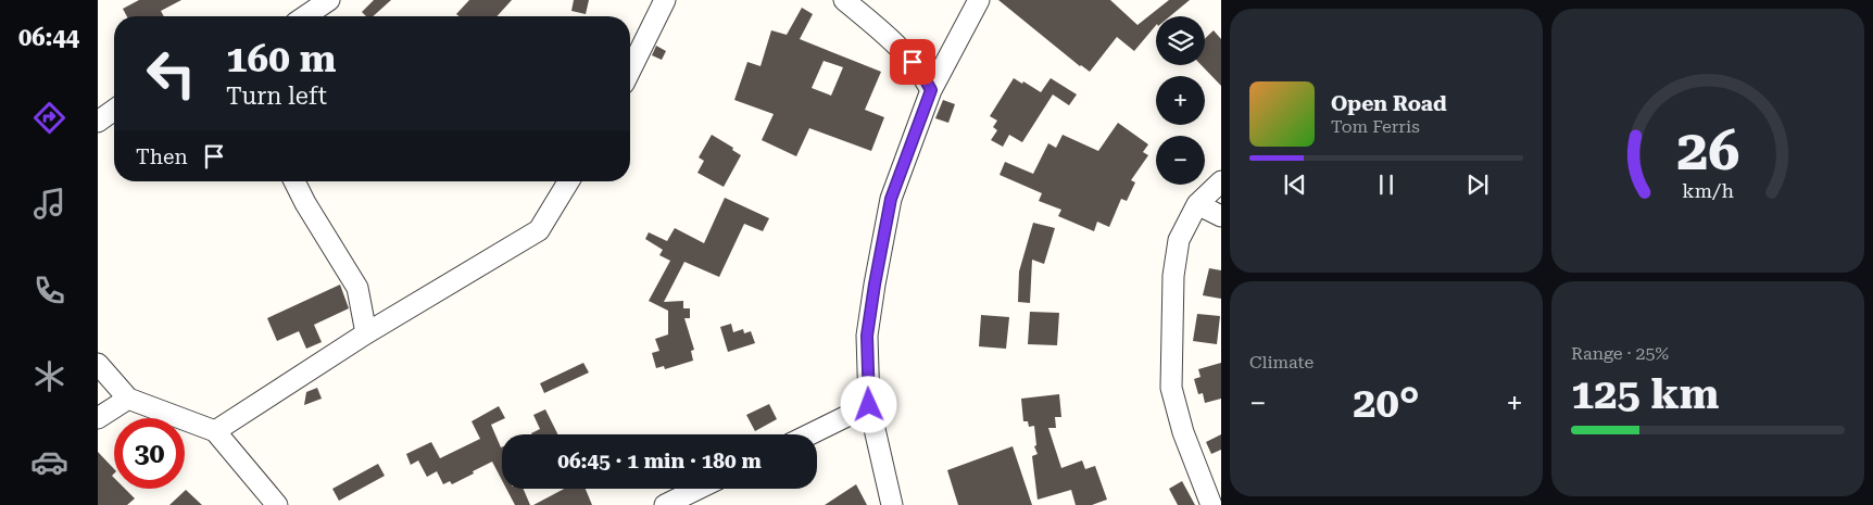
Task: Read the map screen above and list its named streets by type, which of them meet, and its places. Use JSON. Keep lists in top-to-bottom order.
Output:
{
  "page": {
    "tabs": "06:44",
    "map_buttons": ["+", "−"],
    "turn": ["160 m", "Turn left"],
    "song": ["Open Road", "Tom Ferris"],
    "then": "Then",
    "tile": [
      "Climate",
      ["Range · 25%", "125 km"]
    ],
    "heat": ["−", "20°", "+"],
    "limit": "30",
    "trip": "06:45 · 1 min · 180 m",
    "gauge": ["26", "km/h"]
  }
}
